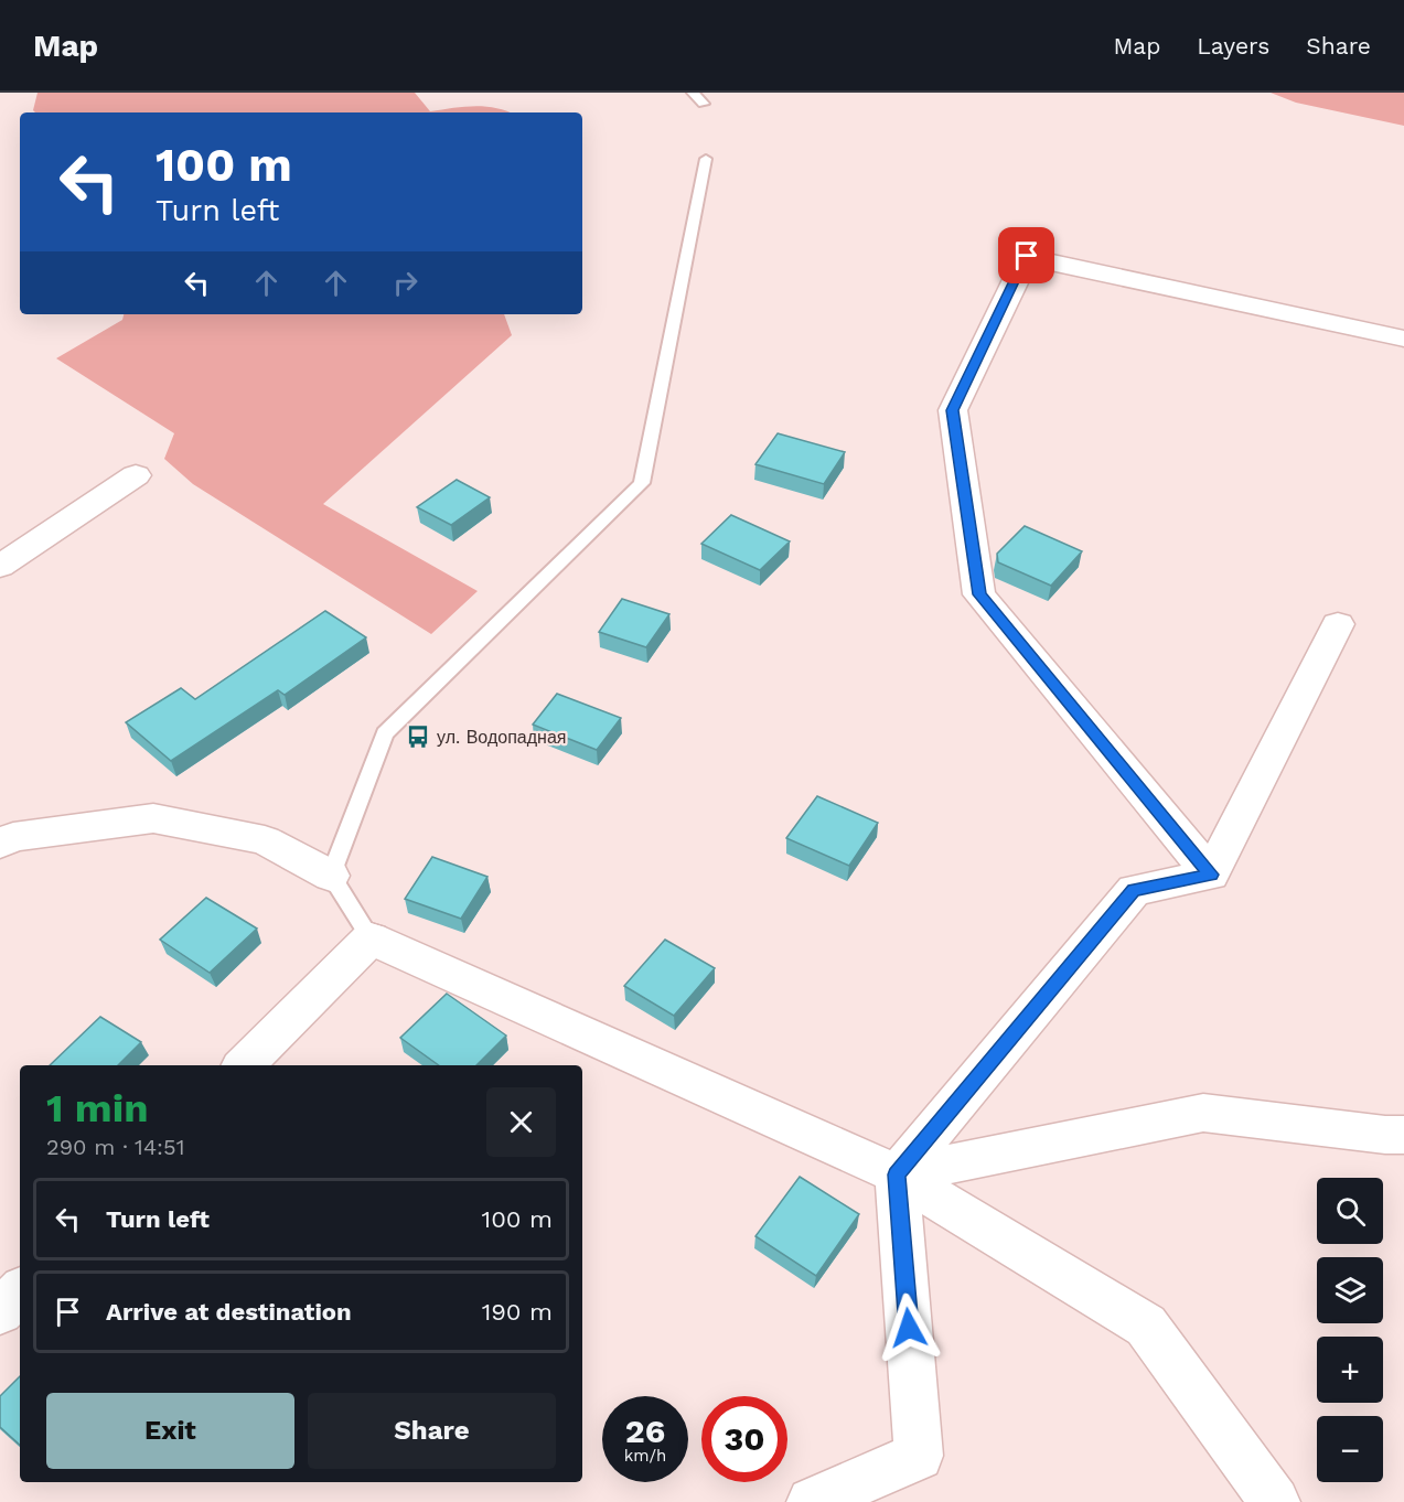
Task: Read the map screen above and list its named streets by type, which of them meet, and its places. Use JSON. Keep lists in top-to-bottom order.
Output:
{
  "places": {
    "bus stop": ["ул. Водопадная"]
  },
  "page": {
    "header": "Map",
    "nav": ["Map", "Layers", "Share"],
    "turn": ["100 m", "Turn left"],
    "heading": ["1 min", "290 m · 14:51"],
    "map_buttons": ["+", "−"],
    "list": [
      {
        "name": "Turn left",
        "value": "100 m"
      },
      {
        "name": "Arrive at destination",
        "value": "190 m"
      }
    ],
    "buttons": ["Exit", "Share"],
    "speed": "26 km/h",
    "limit": "30"
  }
}
